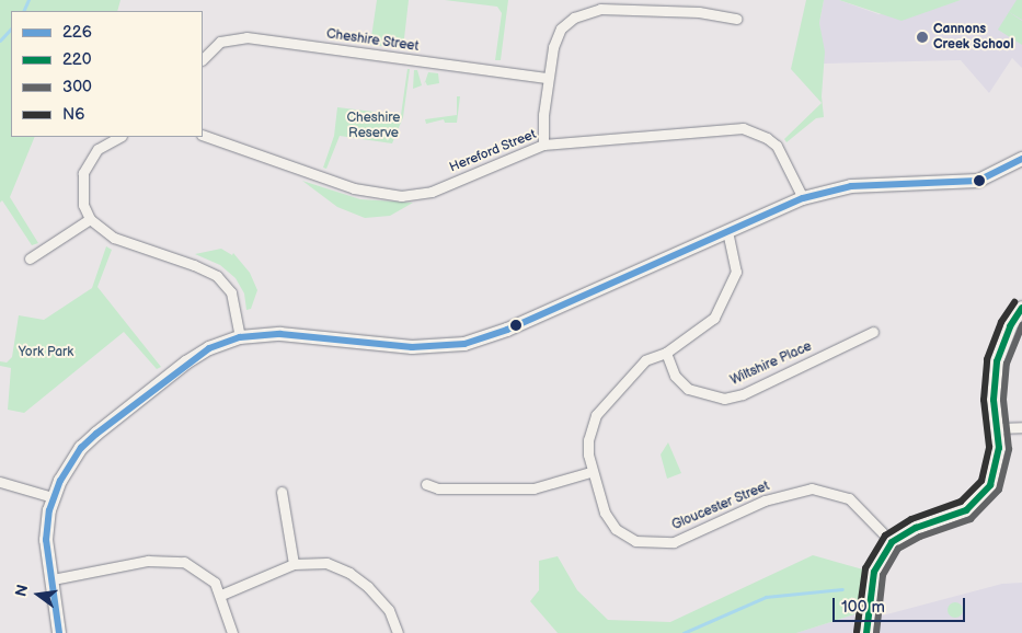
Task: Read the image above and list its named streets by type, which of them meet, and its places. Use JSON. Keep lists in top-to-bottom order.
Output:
{
  "streets": {
    "street": [
      "Cheshire Street",
      "Hereford Street",
      "Wiltshire Place",
      "Gloucester Street"
    ]
  },
  "crossings": [
    ["Wiltshire Place", "Gloucester Street"]
  ],
  "parks": ["Cheshire Reserve", "York Park"],
  "places": ["Cannons Creek School"],
  "lines": [
    "transit line 226",
    "transit line N6",
    "transit line 220",
    "transit line 300"
  ],
  "legend": [
    "226",
    "220",
    "300",
    "N6"
  ],
  "scale_bar": "100 m",
  "north": "left"
}
